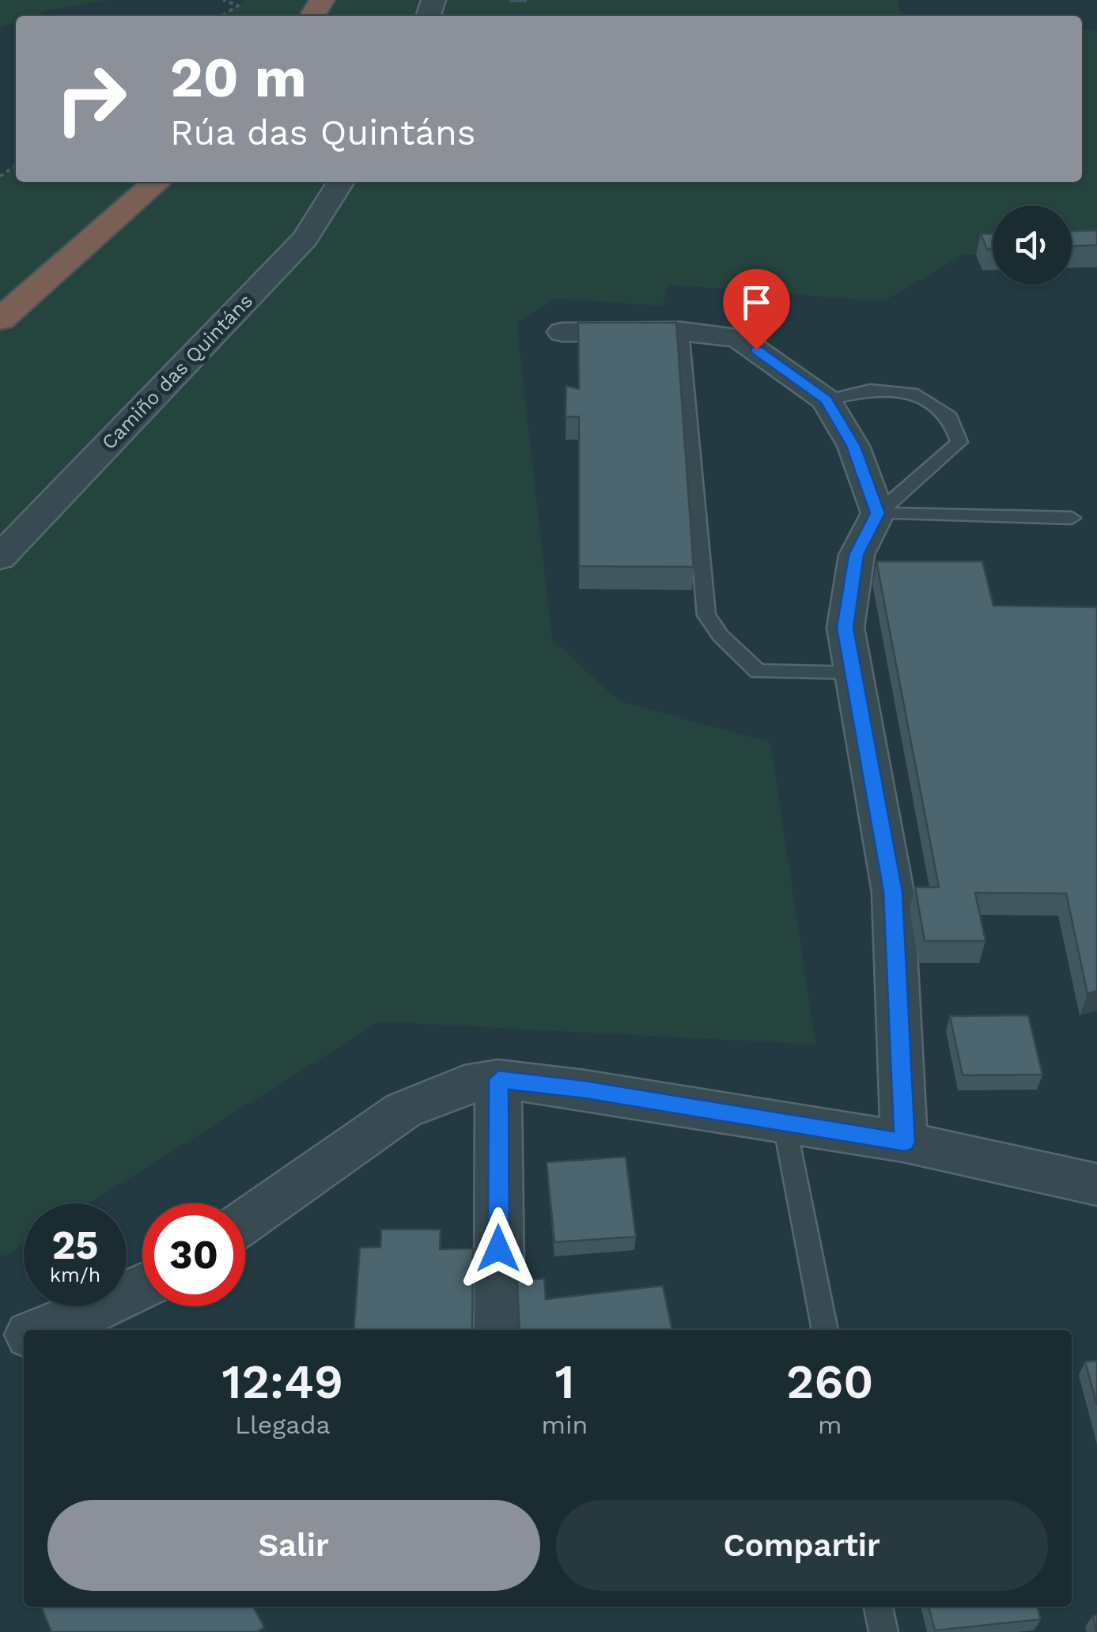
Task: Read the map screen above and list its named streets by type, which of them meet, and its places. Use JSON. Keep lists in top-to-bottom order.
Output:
{
  "streets": {
    "street": ["Camiño das Quintáns"]
  },
  "page": {
    "turn": ["20 m", "Rúa das Quintáns"],
    "speed": "25 km/h",
    "limit": "30",
    "eta": [
      "12:49",
      "Llegada",
      "1",
      "min",
      "260",
      "m"
    ],
    "buttons": ["Salir", "Compartir"]
  }
}
